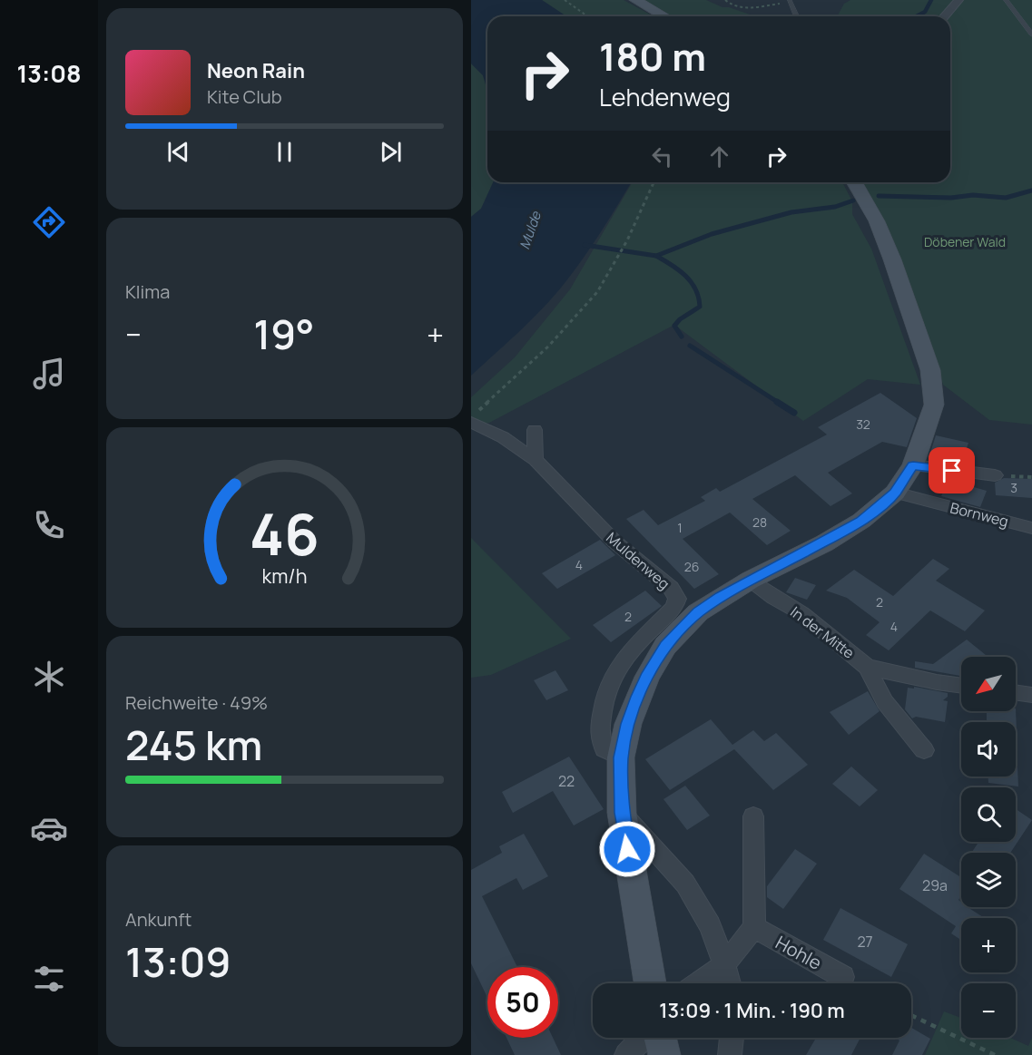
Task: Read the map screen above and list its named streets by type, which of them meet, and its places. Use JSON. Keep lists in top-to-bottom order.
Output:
{
  "streets": {
    "street": [
      "Bornweg",
      "Muldenweg",
      "In der Mitte",
      "Hohle"
    ]
  },
  "water": ["Mulde"],
  "parks": ["Döbener Wald"],
  "house_numbers": [
    "32",
    "3",
    "28",
    "1",
    "4",
    "26",
    "2",
    "2",
    "4",
    "22",
    "29a",
    "27"
  ],
  "north": "bottom left",
  "page": {
    "tabs": "13:08",
    "turn": ["180 m", "Lehdenweg"],
    "song": ["Neon Rain", "Kite Club"],
    "tile": [
      "Klima",
      ["Reichweite · 49%", "245 km"],
      ["Ankunft", "13:09"]
    ],
    "heat": ["−", "19°", "+"],
    "map_buttons": ["+", "−"],
    "limit": "50",
    "trip": "13:09 · 1 Min. · 190 m",
    "gauge": ["46", "km/h"]
  }
}
